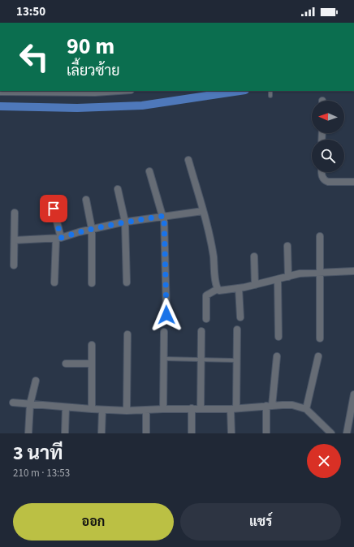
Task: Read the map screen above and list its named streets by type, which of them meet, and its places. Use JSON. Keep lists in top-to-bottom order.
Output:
{
  "north": "left",
  "page": {
    "status": "13:50",
    "turn": ["90 m", "เลี้ยวซ้าย"],
    "heading": ["3 นาที", "210 m · 13:53"],
    "buttons": ["ออก", "แชร์"]
  }
}
